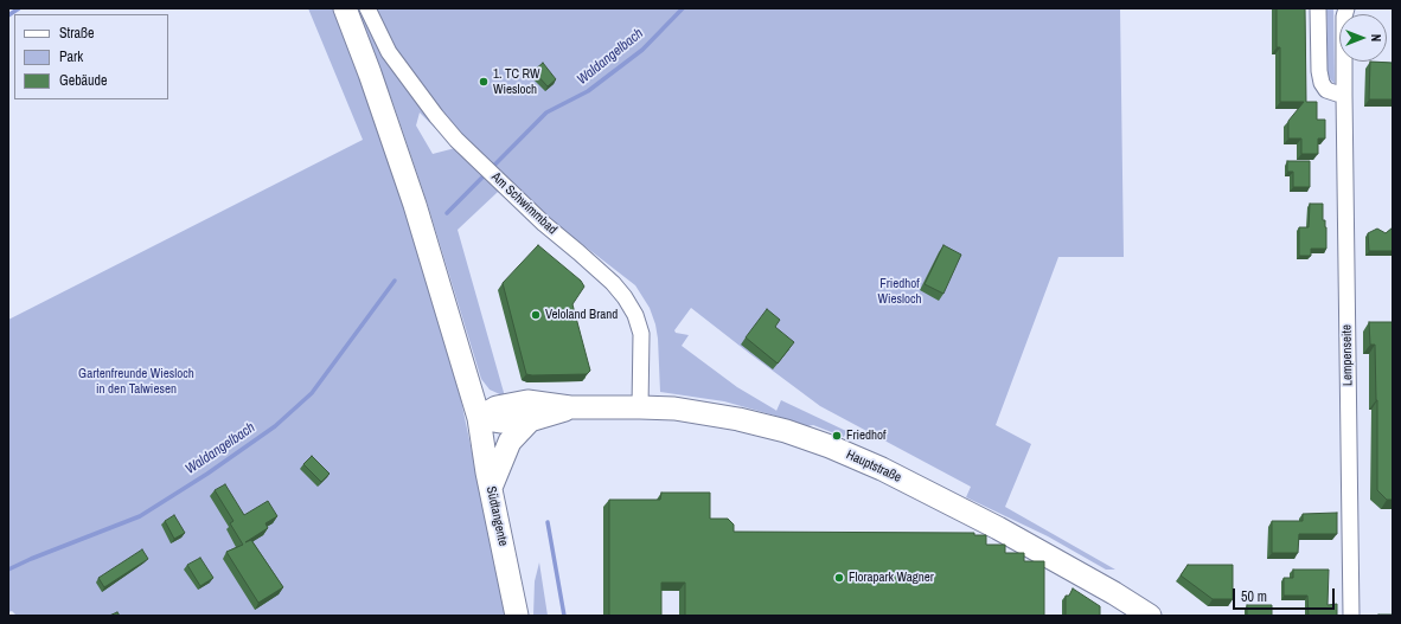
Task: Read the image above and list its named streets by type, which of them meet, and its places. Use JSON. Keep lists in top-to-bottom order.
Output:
{
  "streets": {
    "street": [
      "Am Schwimmbad",
      "Lempenseite",
      "Hauptstraße",
      "Südtangente"
    ]
  },
  "crossings": [
    ["Am Schwimmbad", "Hauptstraße"],
    ["Hauptstraße", "Südtangente"]
  ],
  "water": ["Waldangelbach"],
  "parks": ["Friedhof Wiesloch", "Gartenfreunde Wiesloch in den Talwiesen"],
  "places": [
    "1. TC RW Wiesloch",
    "Veloland Brand",
    "Friedhof",
    "Florapark Wagner"
  ],
  "legend": ["Straße", "Park", "Gebäude"],
  "scale_bar": "50 m",
  "north": "right"
}
